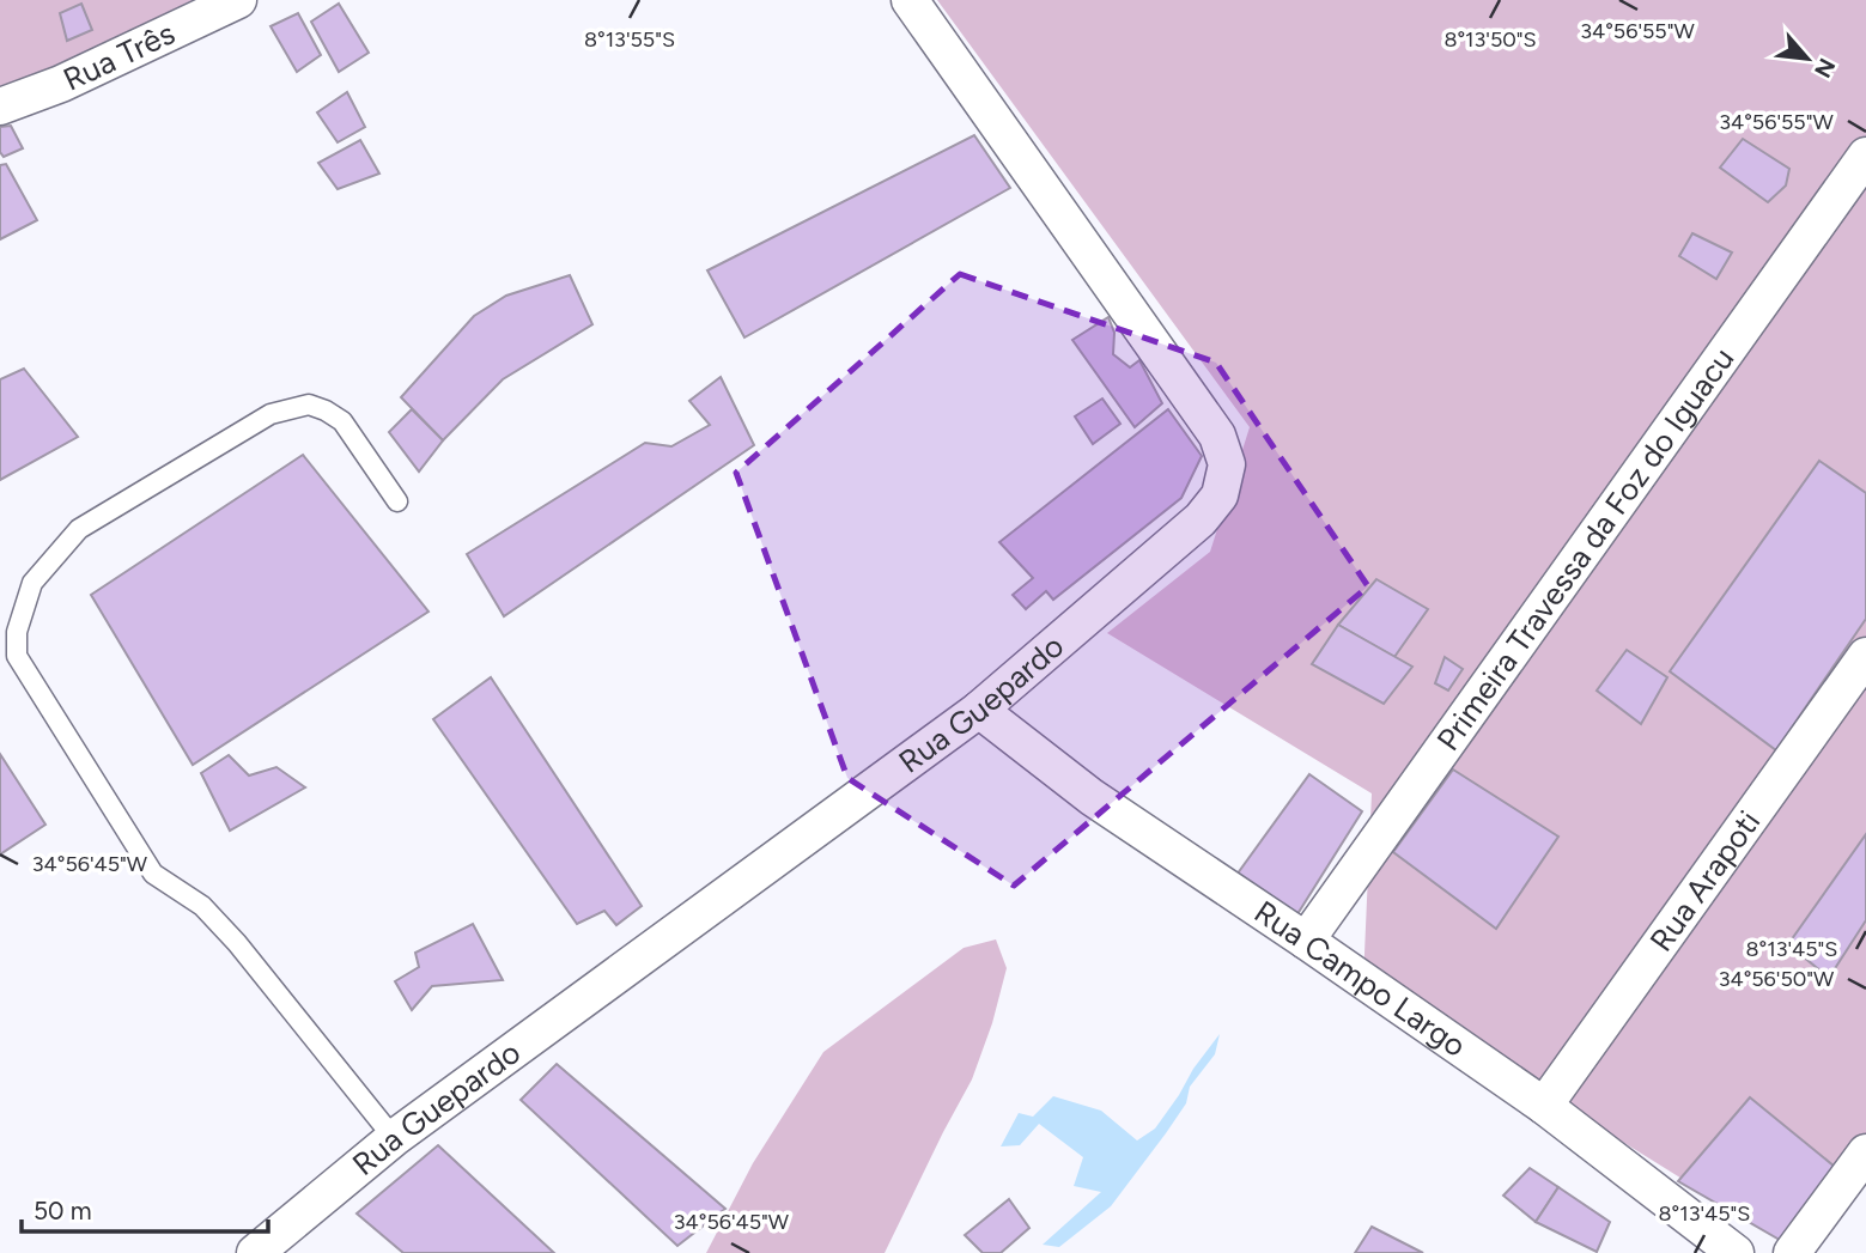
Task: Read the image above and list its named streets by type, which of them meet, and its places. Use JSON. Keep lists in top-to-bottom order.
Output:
{
  "streets": {
    "street": [
      "Rua Três",
      "Primeira Travessa da Foz do Iguacu",
      "Rua Guepardo",
      "Rua Arapoti",
      "Rua Campo Largo"
    ]
  },
  "crossings": [
    ["Primeira Travessa da Foz do Iguacu", "Rua Campo Largo"],
    ["Rua Guepardo", "Rua Campo Largo"],
    ["Rua Arapoti", "Rua Campo Largo"]
  ],
  "scale_bar": "50 m",
  "north": "bottom right",
  "coordinates": [
    "34°56'55\"W",
    "8°13'55\"S",
    "8°13'50\"S",
    "34°56'45\"W",
    "8°13'45\"S",
    "34°56'50\"W"
  ]
}
